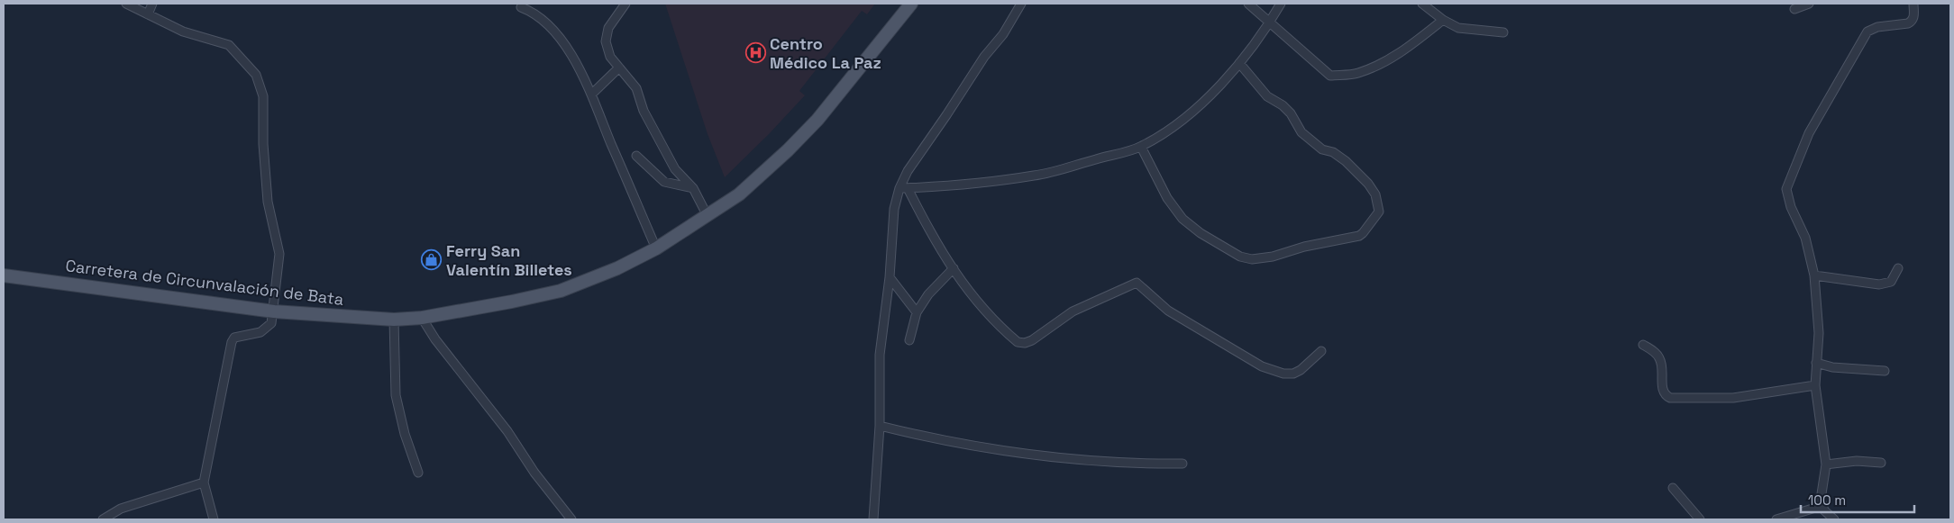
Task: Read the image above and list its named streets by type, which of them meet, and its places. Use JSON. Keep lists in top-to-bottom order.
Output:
{
  "streets": {
    "main road": ["Carretera de Circunvalación de Bata"]
  },
  "places": {
    "hospital": ["Centro Médico La Paz"],
    "shop": ["Ferry San Valentín Billetes"]
  },
  "scale_bar": "100 m"
}
